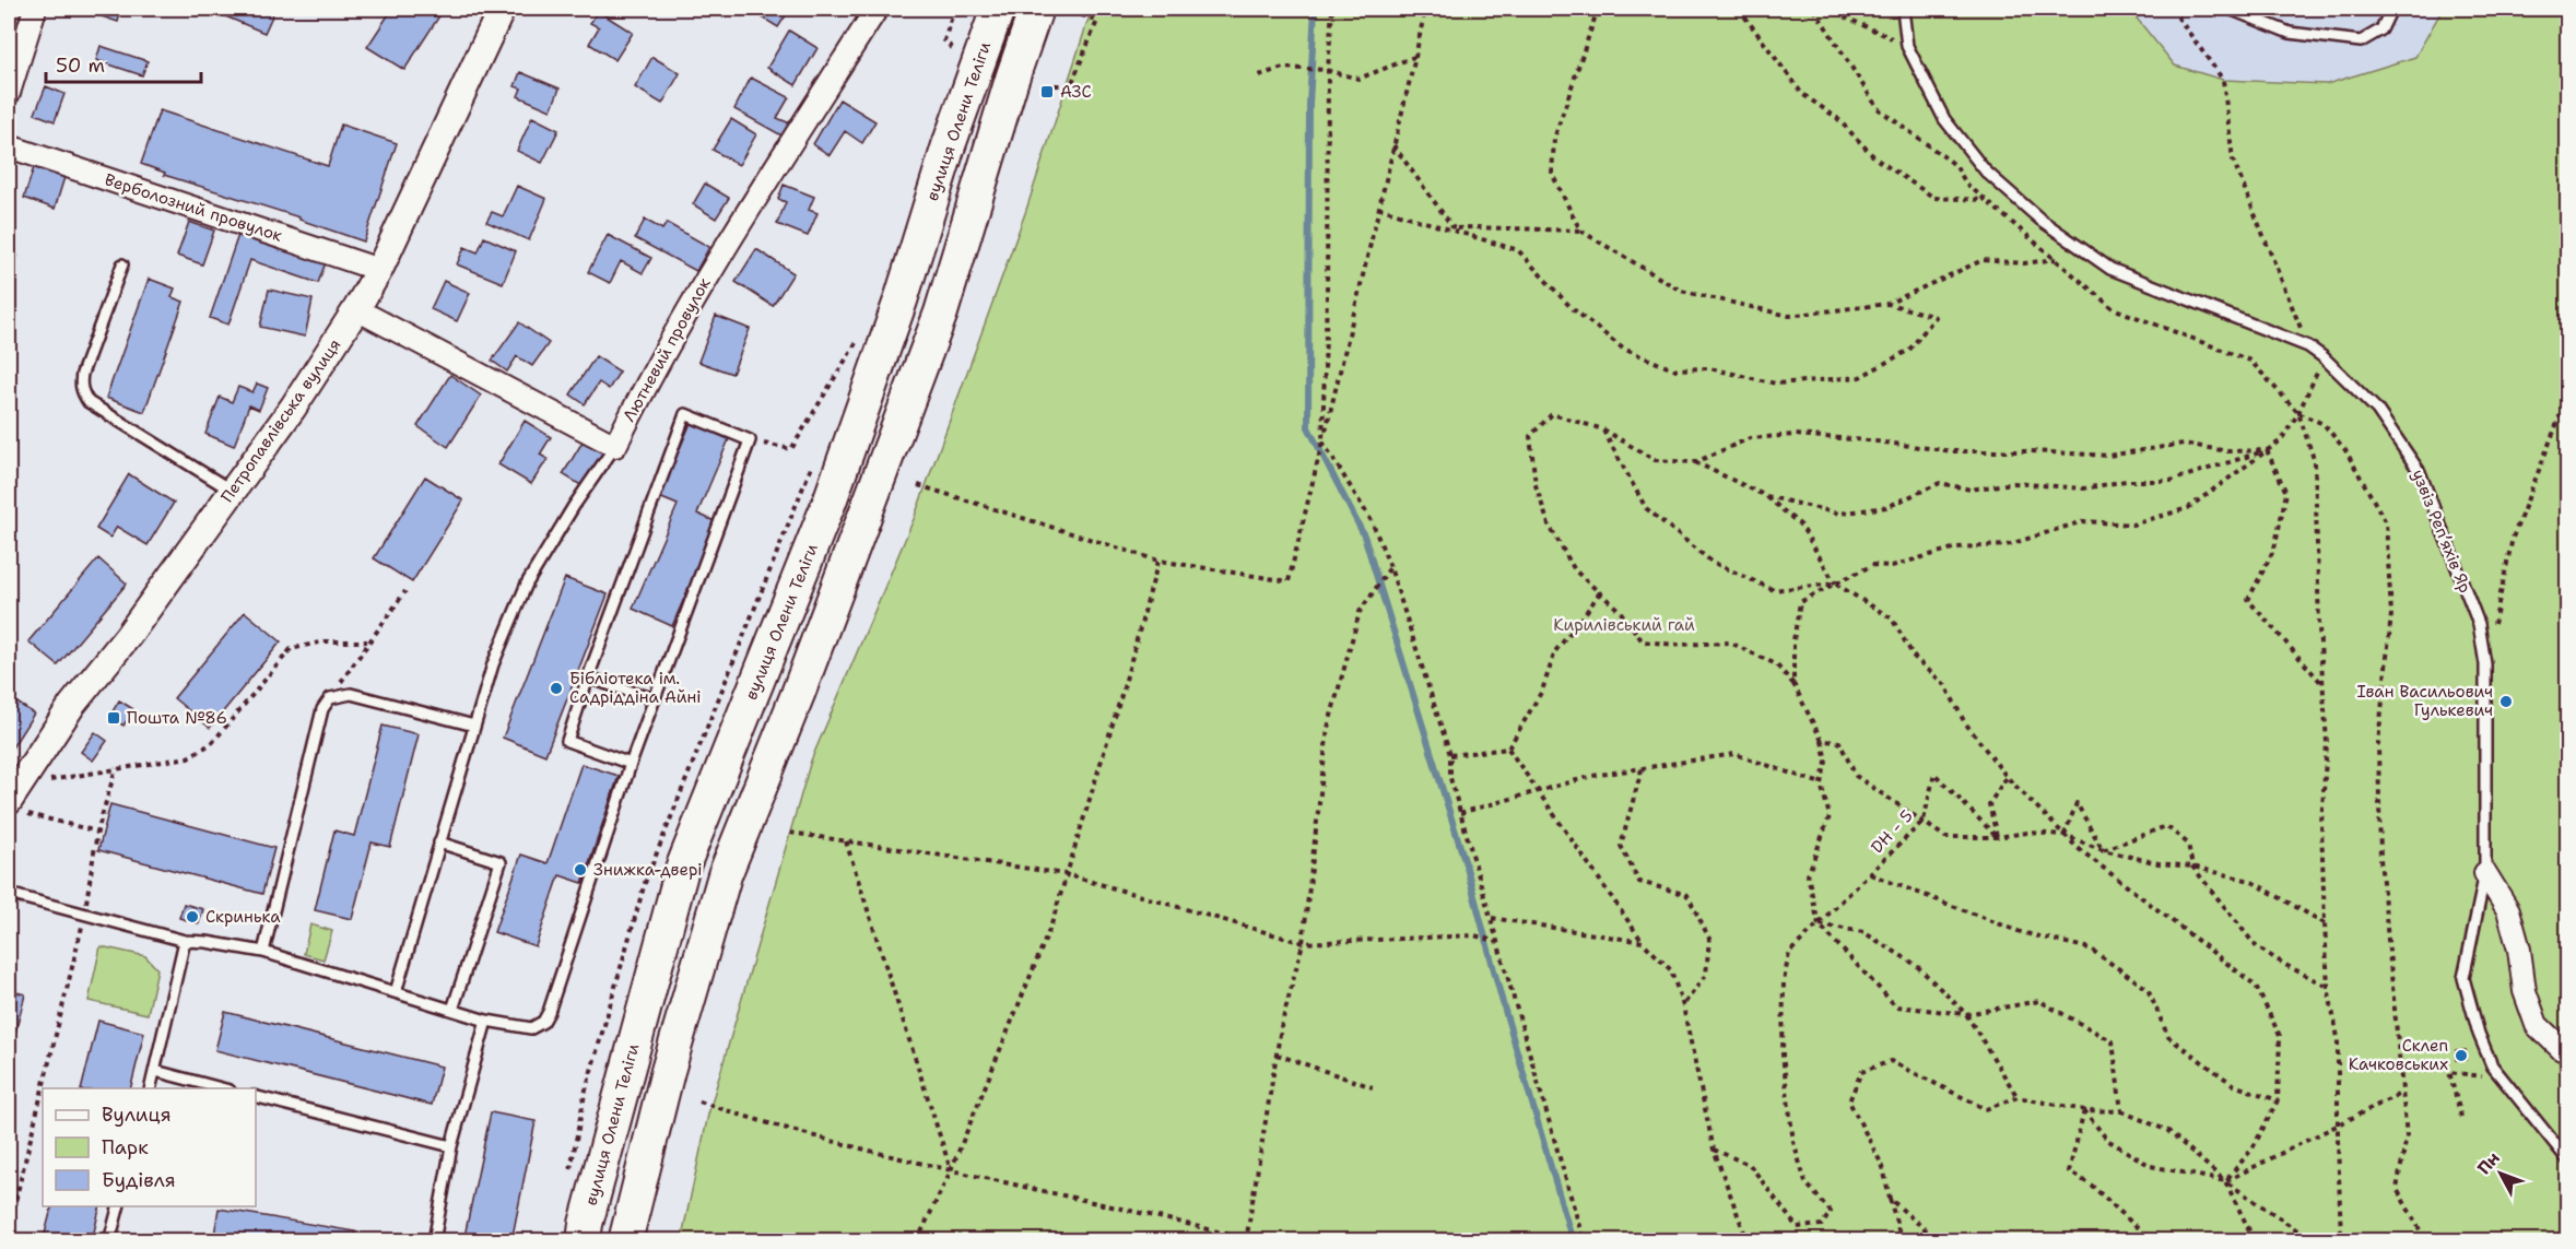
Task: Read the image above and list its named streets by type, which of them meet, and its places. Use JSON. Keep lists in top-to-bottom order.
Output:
{
  "streets": {
    "main road": ["вулиця Олени Теліги"],
    "street": ["Верболозний провулок", "Лютневий провулок", "Петропавлівська вулиця"],
    "lane": ["узвіз Репʼяхів Яр"],
    "path": ["DH - 5"]
  },
  "crossings": [
    ["Верболозний провулок", "Петропавлівська вулиця"]
  ],
  "parks": ["Кирилівський гай"],
  "places": {
    "transit": ["АЗС", "Пошта №86"],
    "other": [
      "Бібліотека ім. Садріддіна Айні",
      "Іван Васильович Гулькевич",
      "Знижка-двері",
      "Скринька",
      "Склеп Качковських"
    ]
  },
  "legend": ["Вулиця", "Парк", "Будівля"],
  "scale_bar": "50 m",
  "north": "top left"
}
